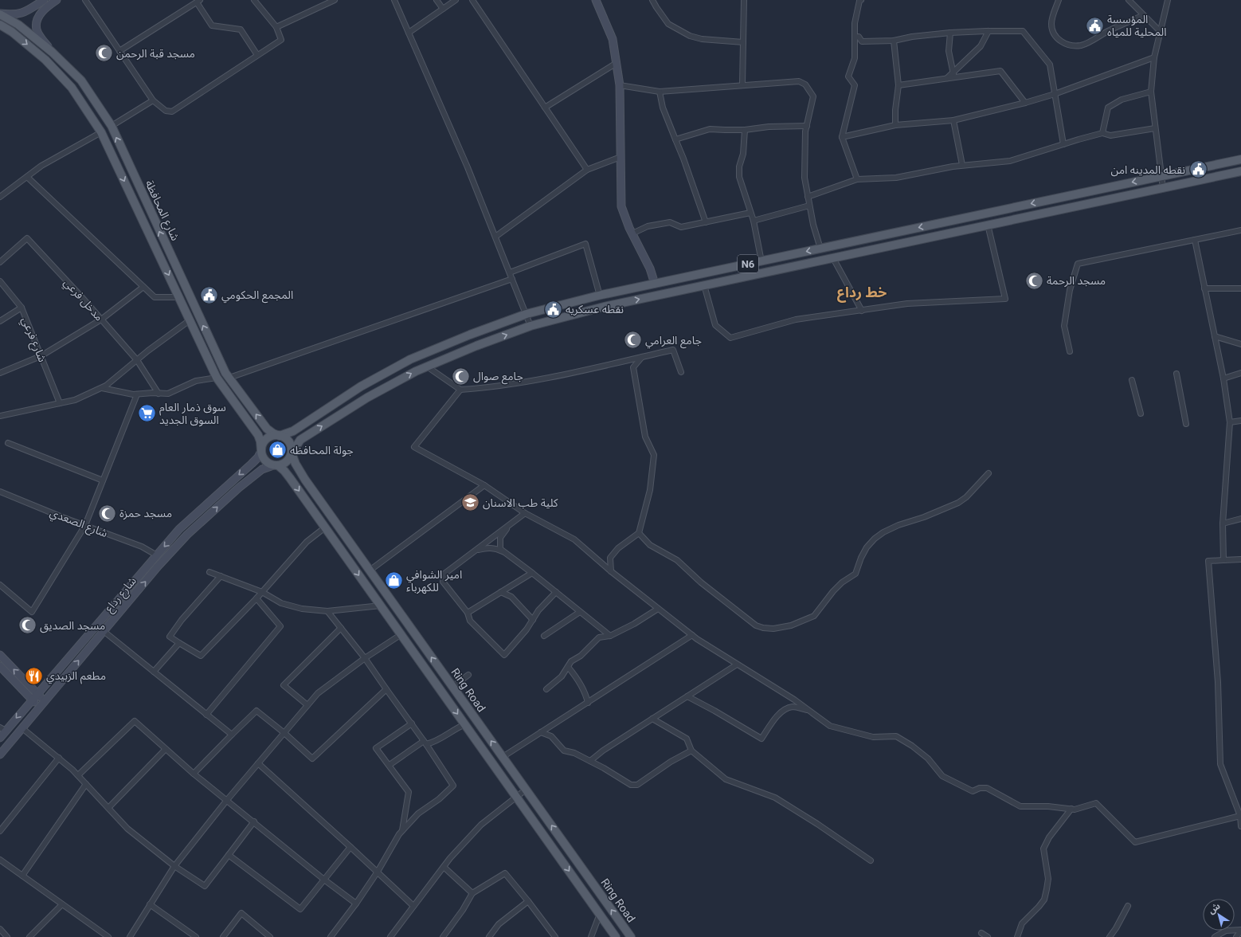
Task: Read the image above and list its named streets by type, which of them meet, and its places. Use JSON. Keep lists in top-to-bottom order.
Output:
{
  "streets": {
    "main road": [
      "شارع المحافظة",
      "N6",
      "شارع رداع",
      "Ring Road"
    ],
    "street": ["مدخل فرعي", "شارع فرعي", "شارع الصعدي"]
  },
  "crossings": [
    ["شارع المحافظة", "N6"],
    ["شارع المحافظة", "شارع رداع"],
    ["شارع المحافظة", "Ring Road"],
    ["N6", "شارع رداع"],
    ["N6", "Ring Road"],
    ["شارع الصعدي", "شارع رداع"],
    ["شارع رداع", "Ring Road"]
  ],
  "districts": ["خط رداع"],
  "places": {
    "public building": [
      "المؤسسة المحلية للمياه",
      "نقطه المدينه امن",
      "المجمع الحكومي",
      "نقطه عسكريه"
    ],
    "mosque": [
      "مسجد قبة الرحمن",
      "مسجد الرحمة",
      "جامع العرامي",
      "جامع صوال",
      "مسجد حمزة",
      "مسجد الصديق"
    ],
    "supermarket": ["سوق ذمار العام السوق الجديد"],
    "shop": ["جولة المحافظه", "امير الشوافي للكهرباء"],
    "school or university": ["كلية طب الاسنان"],
    "restaurant": ["مطعم الزبيدي"]
  },
  "north": "top left"
}
